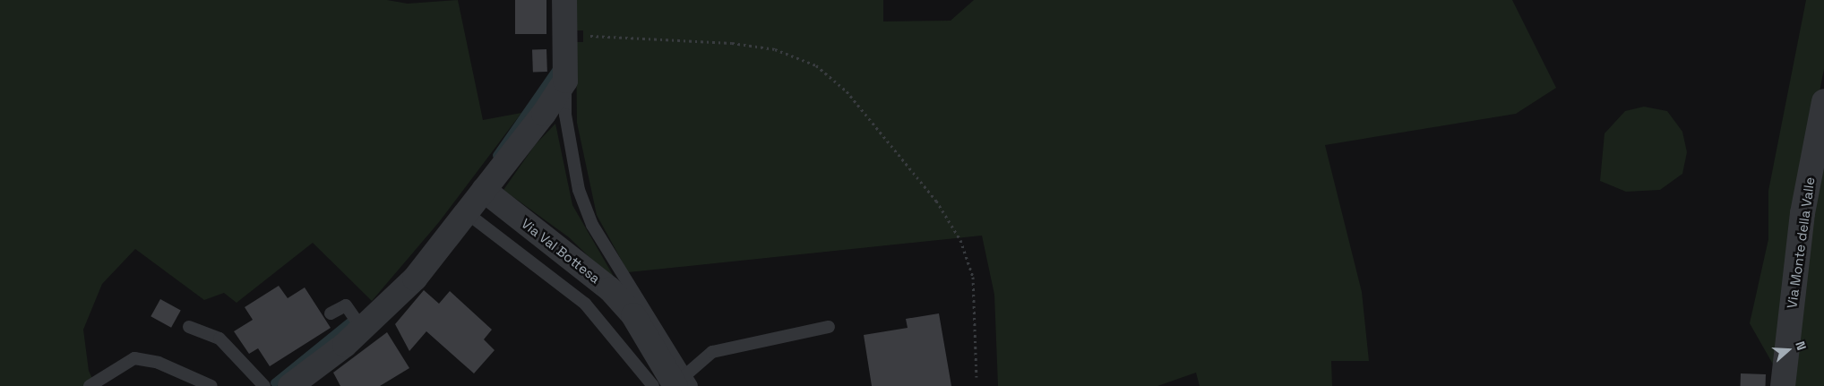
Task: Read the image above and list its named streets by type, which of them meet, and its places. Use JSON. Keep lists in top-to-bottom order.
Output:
{
  "streets": {
    "street": ["Via Monte della Valle", "Via Val Bottesa"]
  },
  "north": "right"
}
